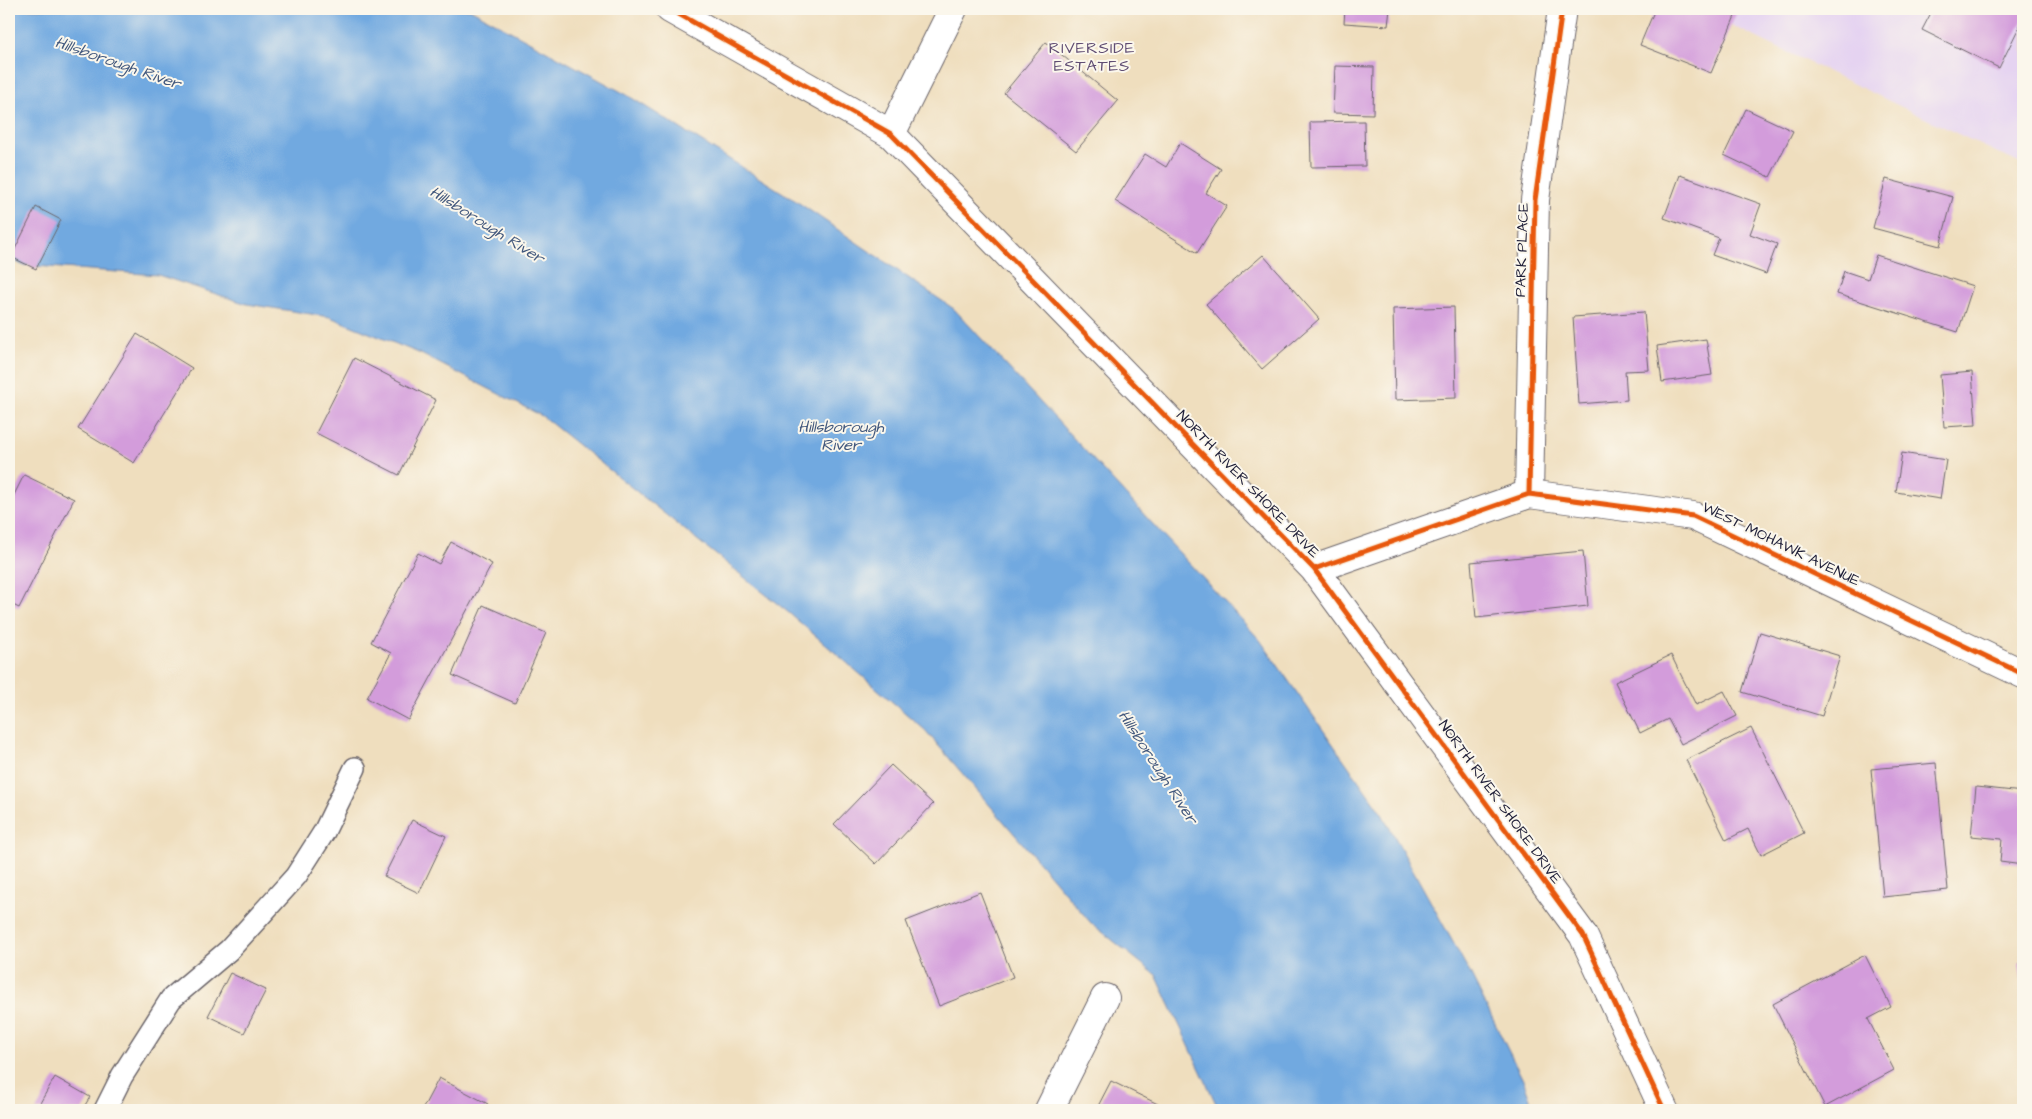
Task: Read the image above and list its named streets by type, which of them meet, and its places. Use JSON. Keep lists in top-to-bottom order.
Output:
{
  "streets": {
    "street": ["PARK PLACE", "NORTH RIVER SHORE DRIVE", "WEST MOHAWK AVENUE"]
  },
  "crossings": [
    ["PARK PLACE", "WEST MOHAWK AVENUE"],
    ["NORTH RIVER SHORE DRIVE", "WEST MOHAWK AVENUE"]
  ],
  "districts": ["RIVERSIDE ESTATES"],
  "water": ["Hillsborough River"]
}
